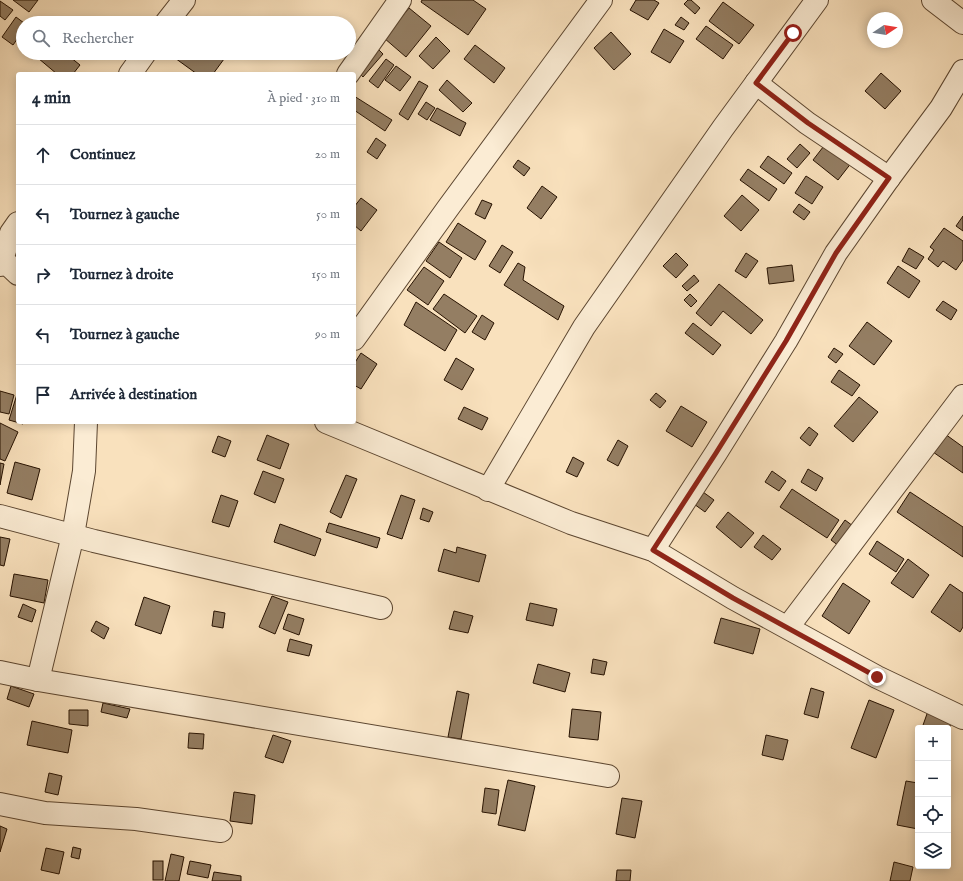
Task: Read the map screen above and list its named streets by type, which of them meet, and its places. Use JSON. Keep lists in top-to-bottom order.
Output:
{
  "north": "right",
  "page": {
    "search": "Rechercher",
    "heading": ["4 min", "À pied · 310 m"],
    "list": [
      ["Continuez", "20 m"],
      ["Tournez à gauche", "50 m"],
      ["Tournez à droite", "150 m"],
      ["Tournez à gauche", "90 m"],
      "Arrivée à destination"
    ],
    "map_buttons": ["+", "−"]
  }
}
